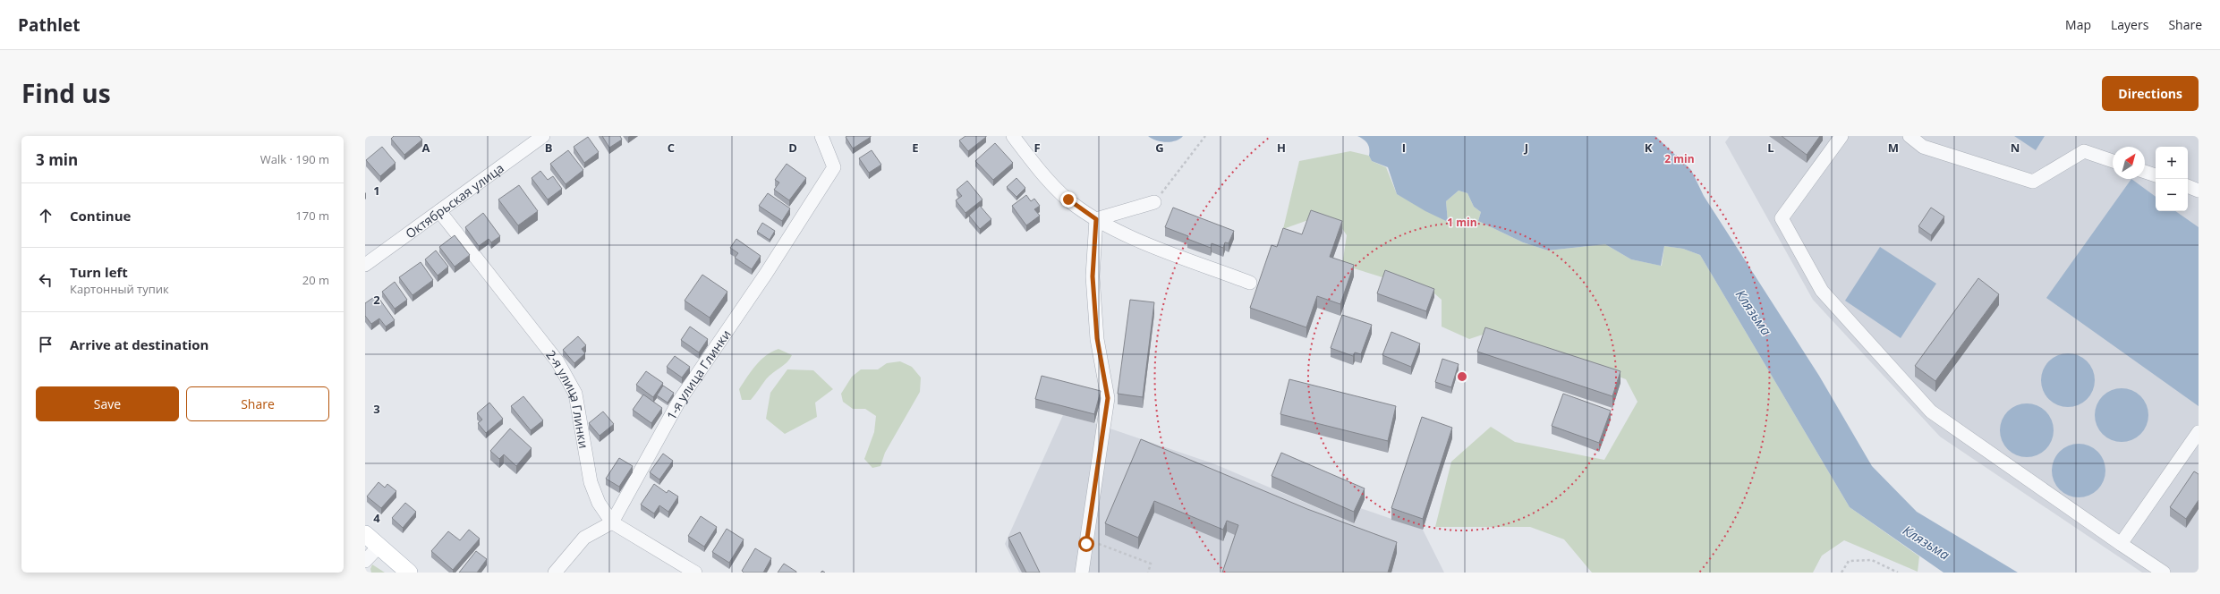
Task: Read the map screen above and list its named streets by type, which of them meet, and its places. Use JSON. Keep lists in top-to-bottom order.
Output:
{
  "streets": {
    "street": ["Октябрьская улица", "1-я улица Глинки", "2-я улица Глинки"]
  },
  "crossings": [
    ["Октябрьская улица", "2-я улица Глинки"],
    ["1-я улица Глинки", "2-я улица Глинки"]
  ],
  "water": ["Клязьма"],
  "north": "top right",
  "page": {
    "header": "Pathlet",
    "nav": ["Map", "Layers", "Share"],
    "title": "Find us",
    "buttons": [
      "Directions",
      ["Save", "Share"]
    ],
    "heading": ["3 min", "Walk · 190 m"],
    "map_buttons": ["+", "−"],
    "list": [
      ["Continue", "170 m"],
      ["Turn left", "Картонный тупик", "20 m"],
      "Arrive at destination"
    ]
  },
  "grid": {
    "columns": [
      "A",
      "B",
      "C",
      "D",
      "E",
      "F",
      "G",
      "H",
      "I",
      "J",
      "K",
      "L",
      "M",
      "N"
    ],
    "rows": [
      "1",
      "2",
      "3",
      "4"
    ]
  },
  "rings": ["2 min", "1 min"]
}
